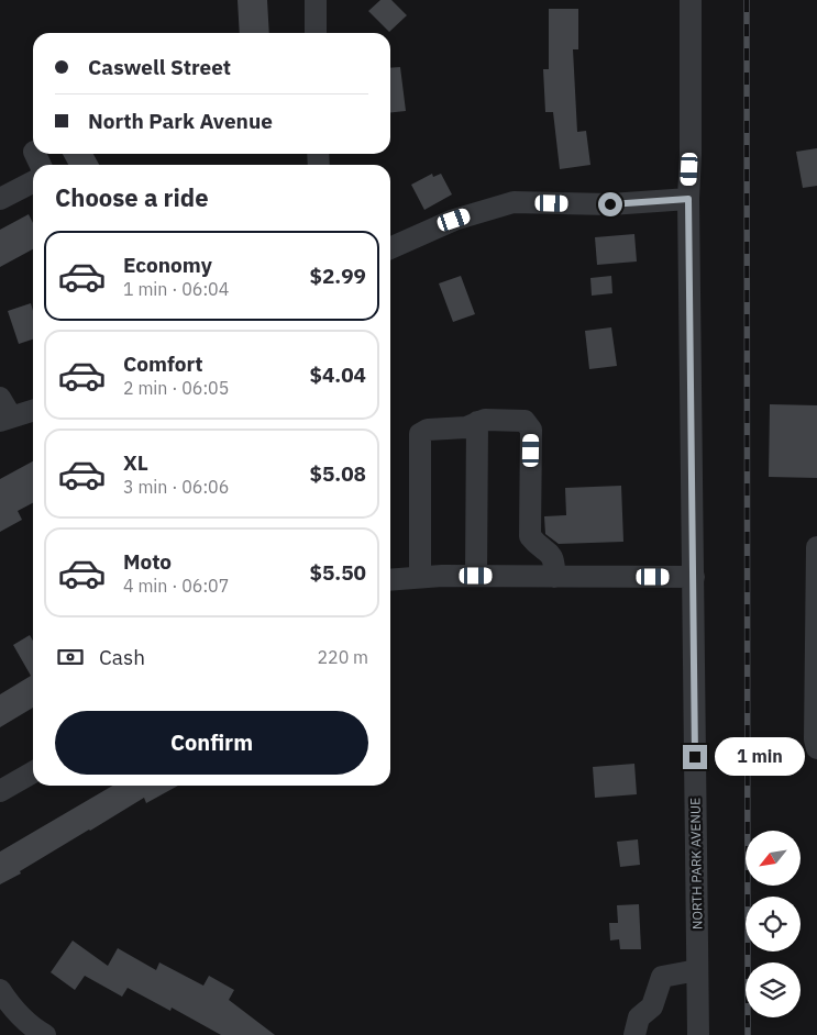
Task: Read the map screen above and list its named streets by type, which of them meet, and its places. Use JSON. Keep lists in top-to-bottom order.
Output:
{
  "streets": {
    "street": ["NORTH PARK AVENUE"]
  },
  "north": "bottom left",
  "page": {
    "banner": ["Caswell Street", "North Park Avenue"],
    "heading": "Choose a ride",
    "list": [
      {
        "name": "Economy",
        "note": "1 min · 06:04",
        "value": "$2.99"
      },
      {
        "name": "Comfort",
        "note": "2 min · 06:05",
        "value": "$4.04"
      },
      {
        "name": "XL",
        "note": "3 min · 06:06",
        "value": "$5.08"
      },
      {
        "name": "Moto",
        "note": "4 min · 06:07",
        "value": "$5.50"
      }
    ],
    "pay": ["Cash", "220 m"],
    "buttons": "Confirm",
    "bubble": "1 min"
  }
}
